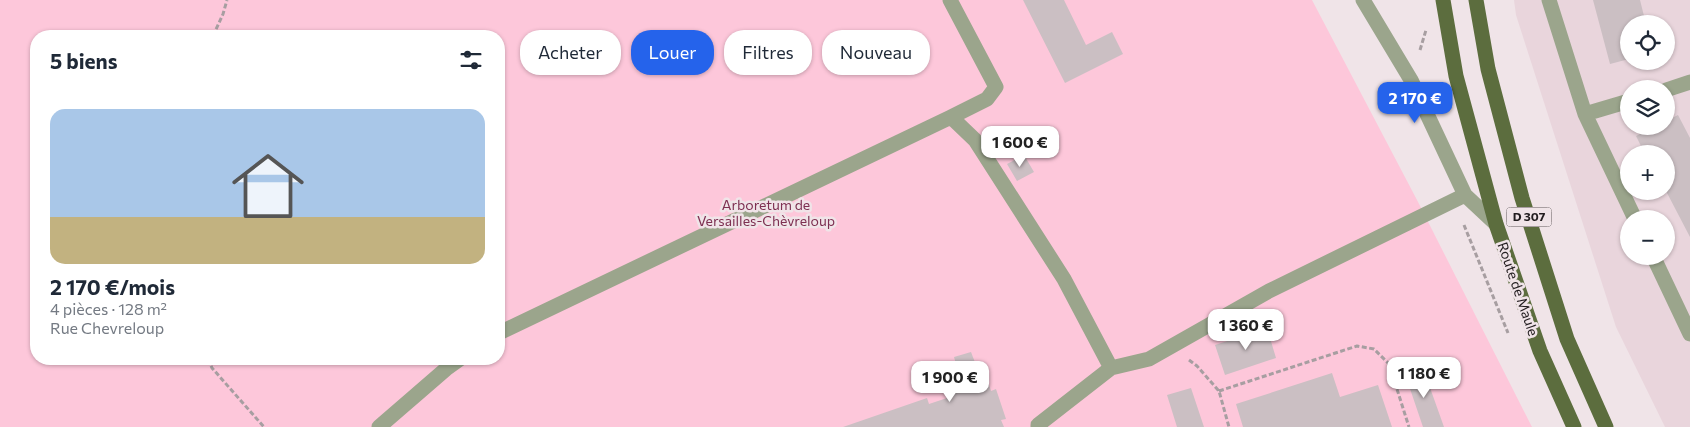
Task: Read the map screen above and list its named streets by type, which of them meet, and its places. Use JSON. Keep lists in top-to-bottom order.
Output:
{
  "streets": {
    "main road": ["D 307", "Route de Maule"]
  },
  "parks": ["Arboretum de Versailles-Chèvreloup"],
  "page": {
    "map_buttons": ["+", "−"],
    "chip": [
      "Acheter",
      "Louer",
      "Filtres",
      "Nouveau"
    ],
    "heading": "5 biens",
    "price": [
      "2 170 €",
      "1 600 €",
      "1 360 €",
      "1 180 €",
      "1 900 €"
    ],
    "list": [
      {
        "name": "2 170 €/mois",
        "note": "4 pièces · 128 m² · Rue Chevreloup"
      }
    ]
  }
}
